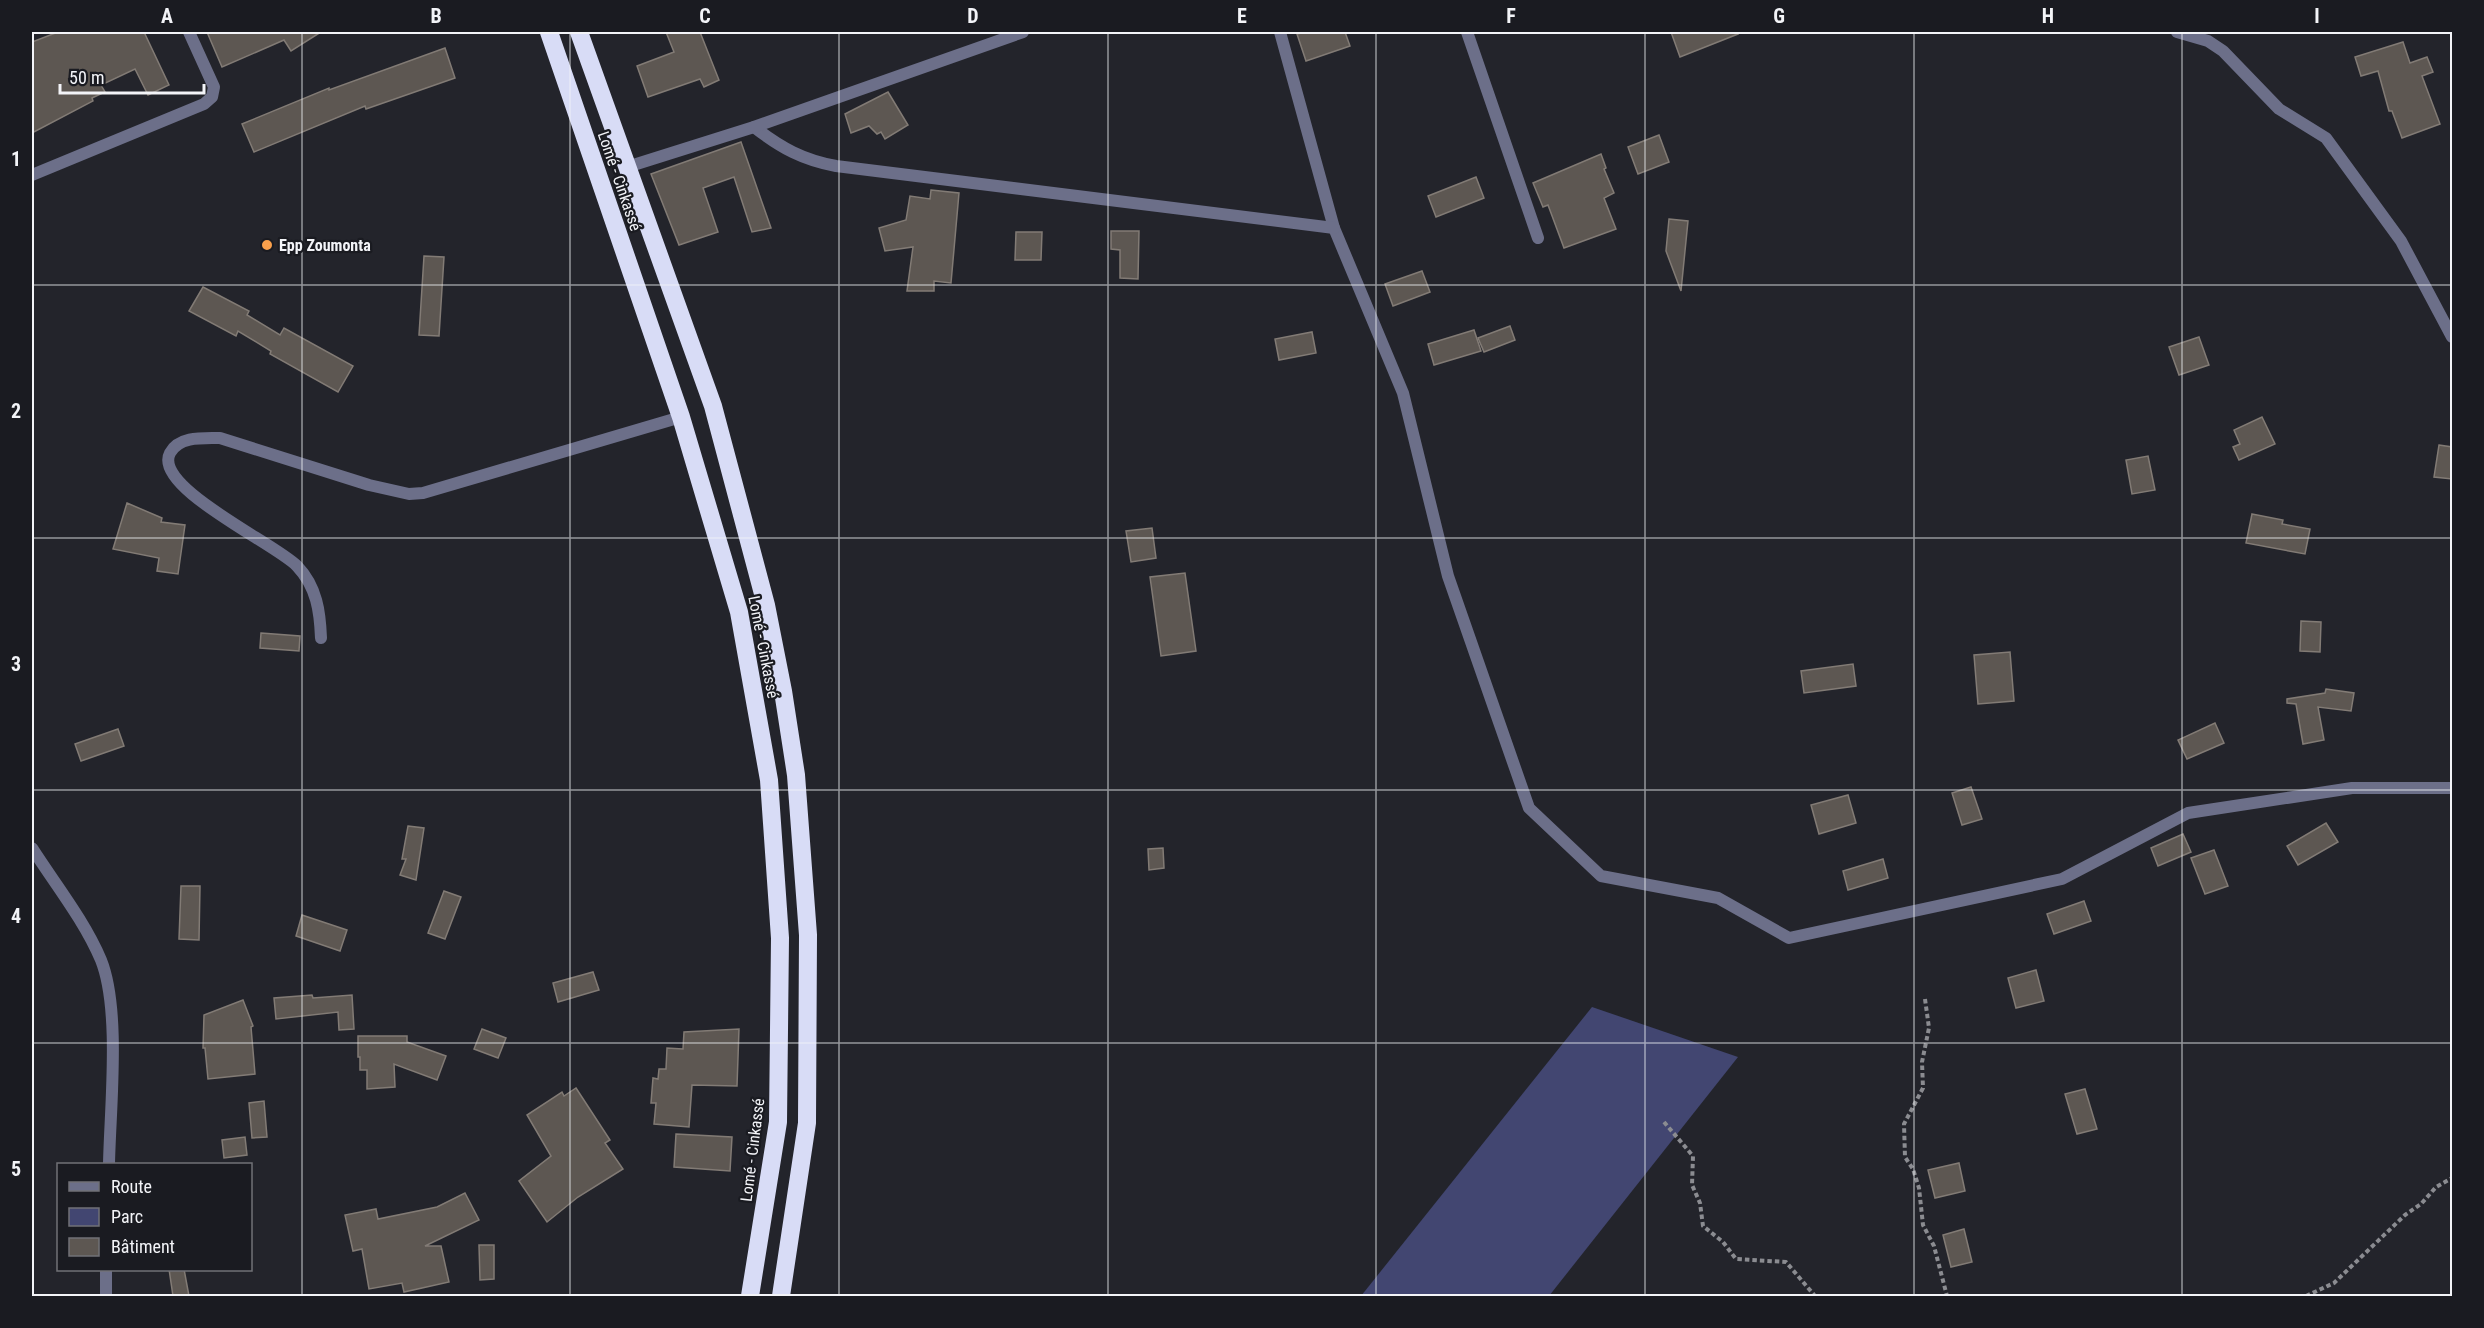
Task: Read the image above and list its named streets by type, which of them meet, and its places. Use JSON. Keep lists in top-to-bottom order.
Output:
{
  "streets": {
    "highway": ["Lomé - Cinkassé"]
  },
  "places": ["Epp Zoumonta"],
  "legend": ["Route", "Parc", "Bâtiment"],
  "scale_bar": "50 m",
  "grid": {
    "columns": [
      "A",
      "B",
      "C",
      "D",
      "E",
      "F",
      "G",
      "H",
      "I"
    ],
    "rows": [
      "1",
      "2",
      "3",
      "4",
      "5"
    ]
  }
}
